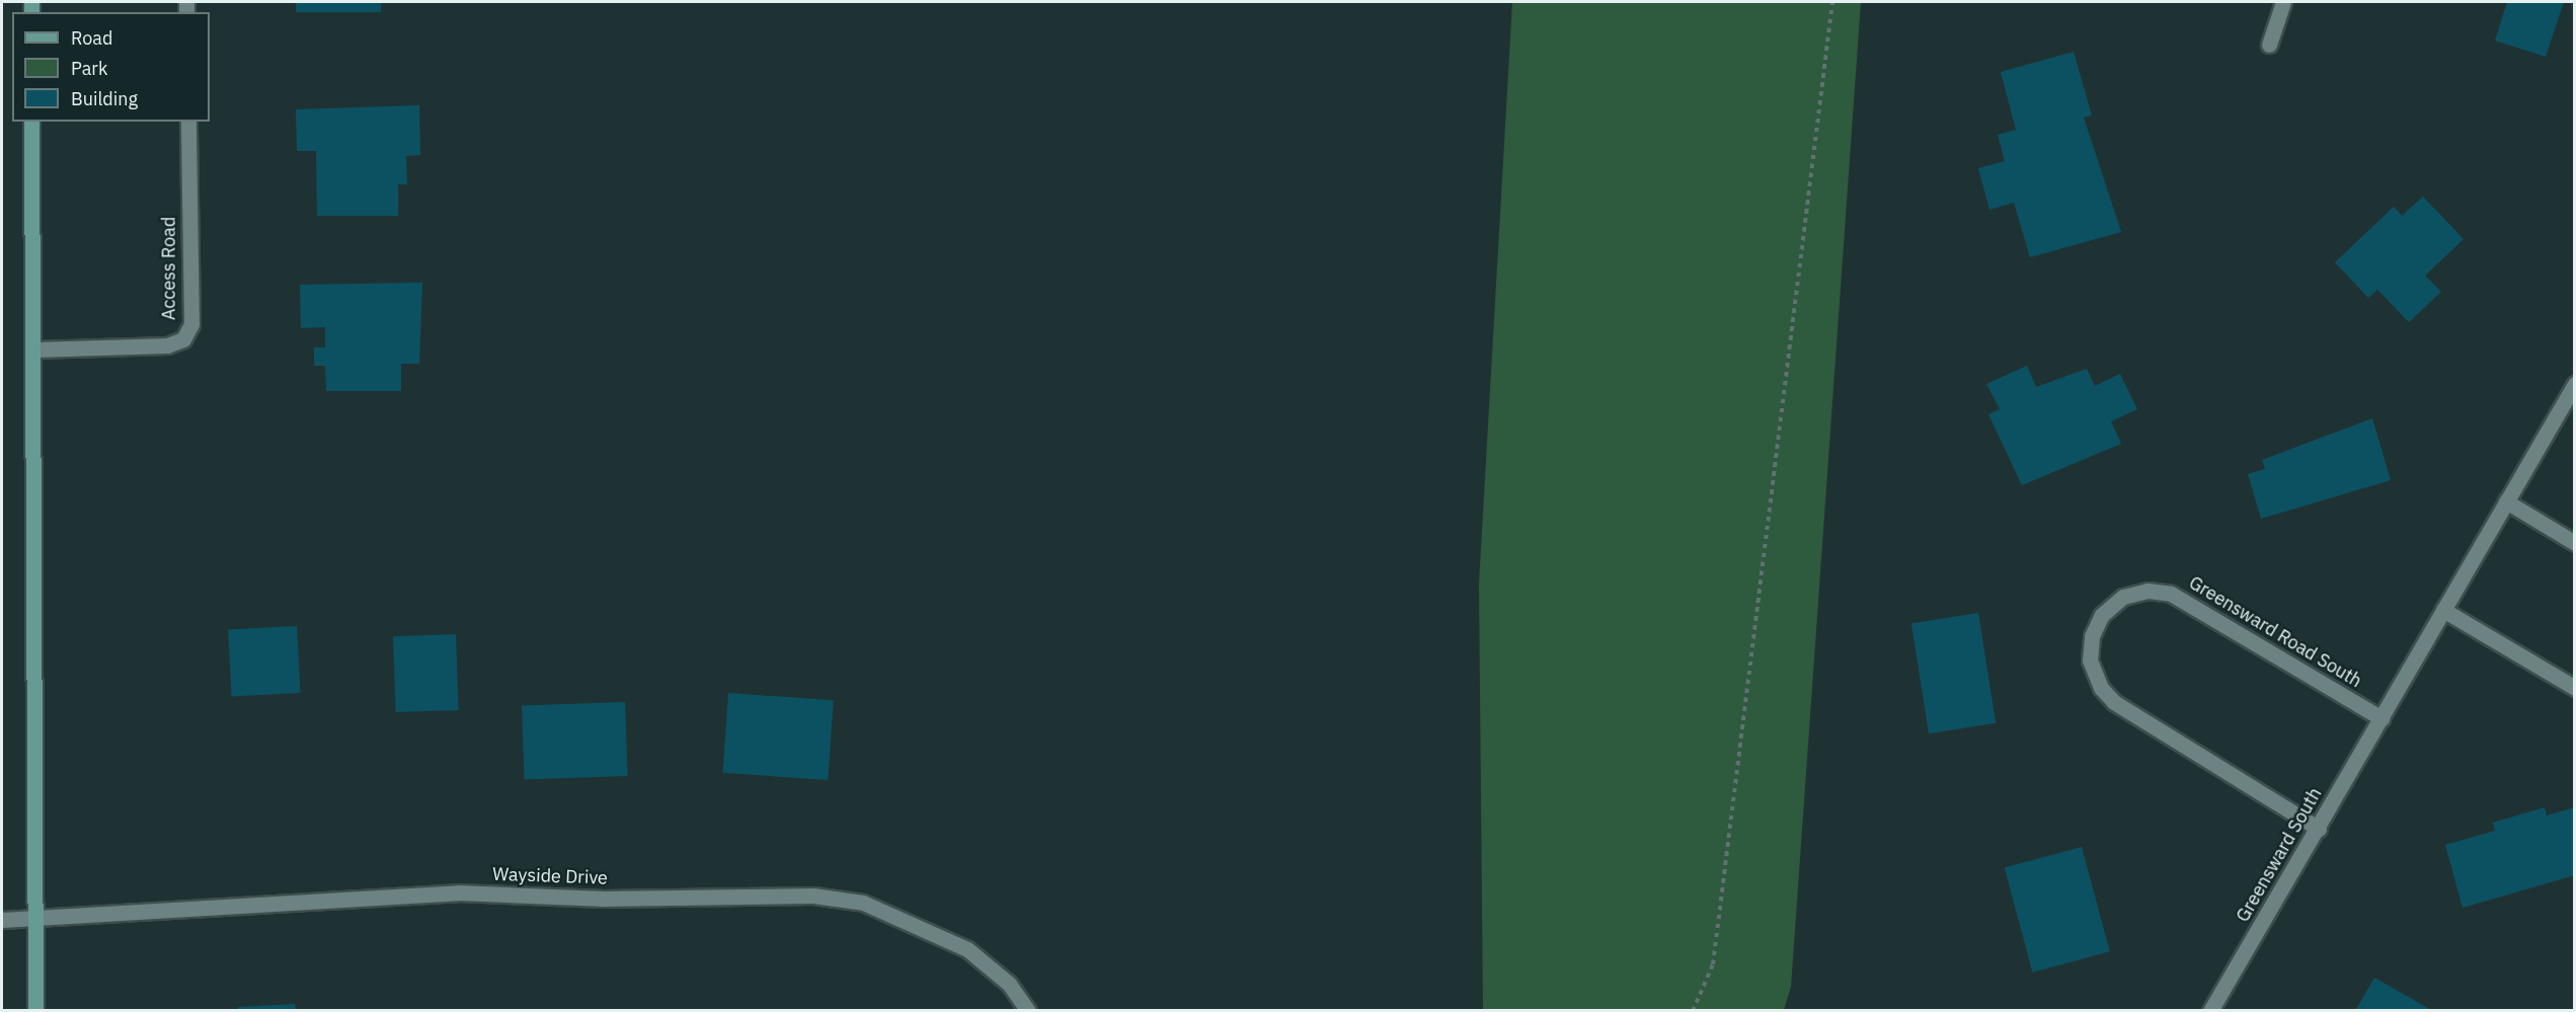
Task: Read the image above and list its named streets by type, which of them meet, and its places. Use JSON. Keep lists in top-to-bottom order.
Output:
{
  "streets": {
    "street": [
      "Access Road",
      "Greensward Road South",
      "Greensward South",
      "Wayside Drive"
    ]
  },
  "crossings": [
    ["Greensward Road South", "Greensward South"]
  ],
  "legend": ["Road", "Park", "Building"]
}
